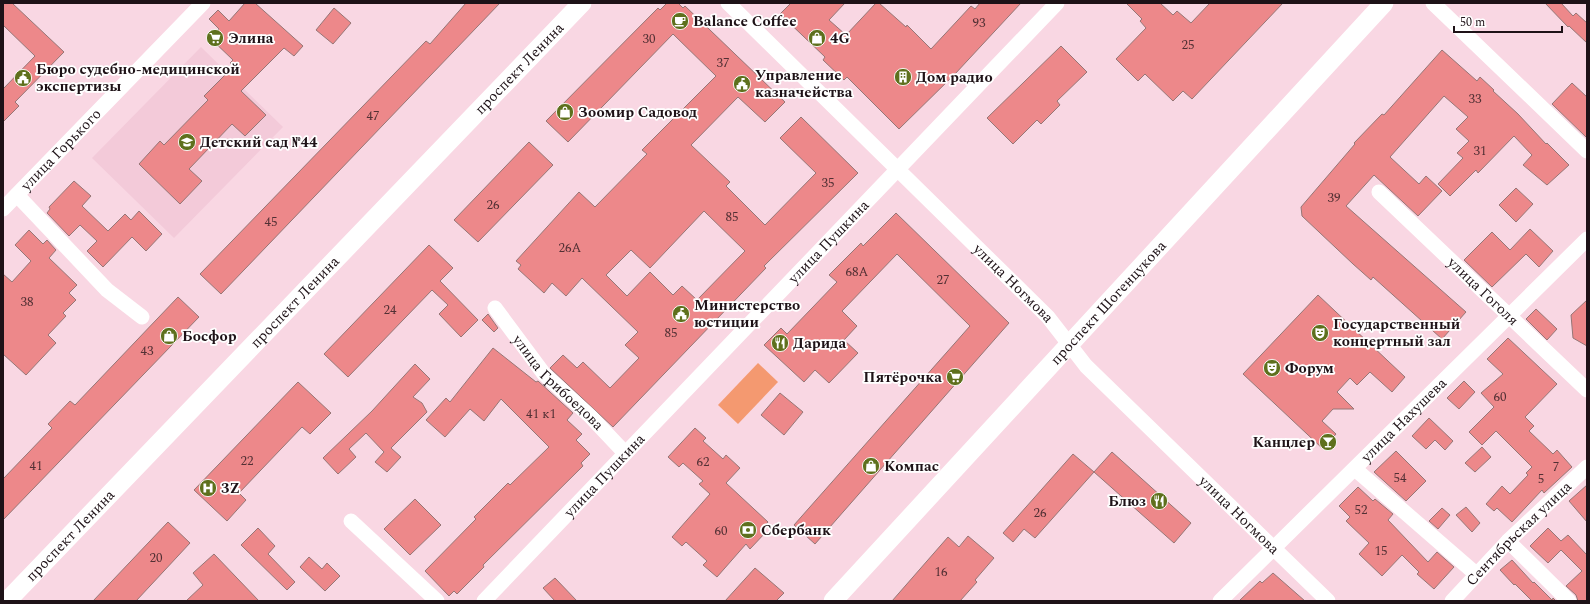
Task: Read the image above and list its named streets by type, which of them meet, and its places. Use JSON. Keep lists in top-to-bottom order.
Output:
{
  "streets": {
    "main road": ["проспект Ленина", "проспект Шогенцукова"],
    "street": [
      "улица Горького",
      "улица Пушкина",
      "улица Ногмова",
      "улица Гоголя",
      "улица Грибоедова",
      "улица Нахушева",
      "Сентябрьская улица"
    ]
  },
  "crossings": [
    ["улица Пушкина", "улица Ногмова"],
    ["улица Пушкина", "улица Грибоедова"],
    ["улица Ногмова", "проспект Шогенцукова"],
    ["улица Ногмова", "улица Нахушева"],
    ["улица Гоголя", "улица Нахушева"]
  ],
  "places": {
    "cafe": ["Balance Coffee"],
    "supermarket": ["Элина", "Пятёрочка"],
    "shop": [
      "4G",
      "Зоомир Садовод",
      "Босфор",
      "Компас"
    ],
    "building": ["Дом радио"],
    "public building": ["Бюро судебно-медицинской экспертизы", "Управление казначейства", "Министерство юстиции"],
    "school or university": ["Детский сад №44"],
    "theatre": ["Государственный концертный зал", "Форум"],
    "restaurant": ["Дарида", "Блюз"],
    "bar": ["Канцлер"],
    "hospital": ["3Z"],
    "bank": ["Сбербанк"]
  },
  "house_numbers": [
    "93",
    "30",
    "25",
    "37",
    "33",
    "47",
    "31",
    "35",
    "39",
    "26",
    "85",
    "45",
    "26А",
    "68А",
    "27",
    "38",
    "24",
    "85",
    "43",
    "60",
    "41 к1",
    "22",
    "62",
    "41",
    "7",
    "54",
    "5",
    "52",
    "26",
    "60",
    "15",
    "20",
    "16"
  ],
  "scale_bar": "50 m"
}
